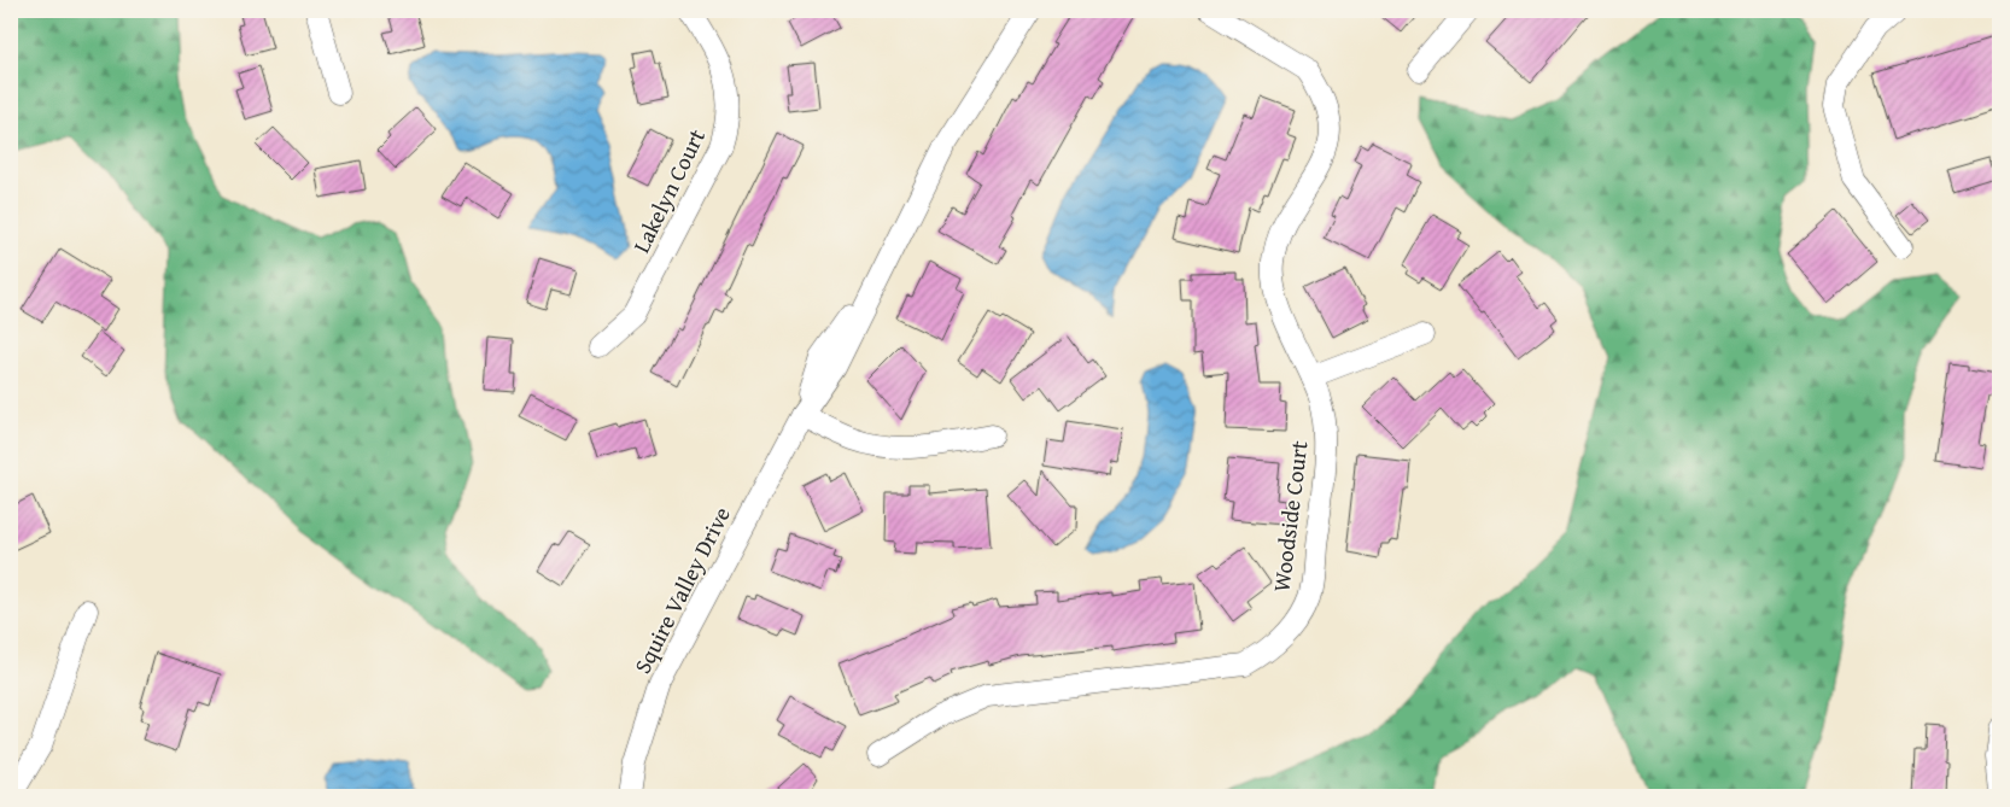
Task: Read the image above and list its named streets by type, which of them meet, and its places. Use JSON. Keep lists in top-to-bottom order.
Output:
{
  "streets": {
    "street": ["Lakelyn Court", "Woodside Court", "Squire Valley Drive"]
  }
}
